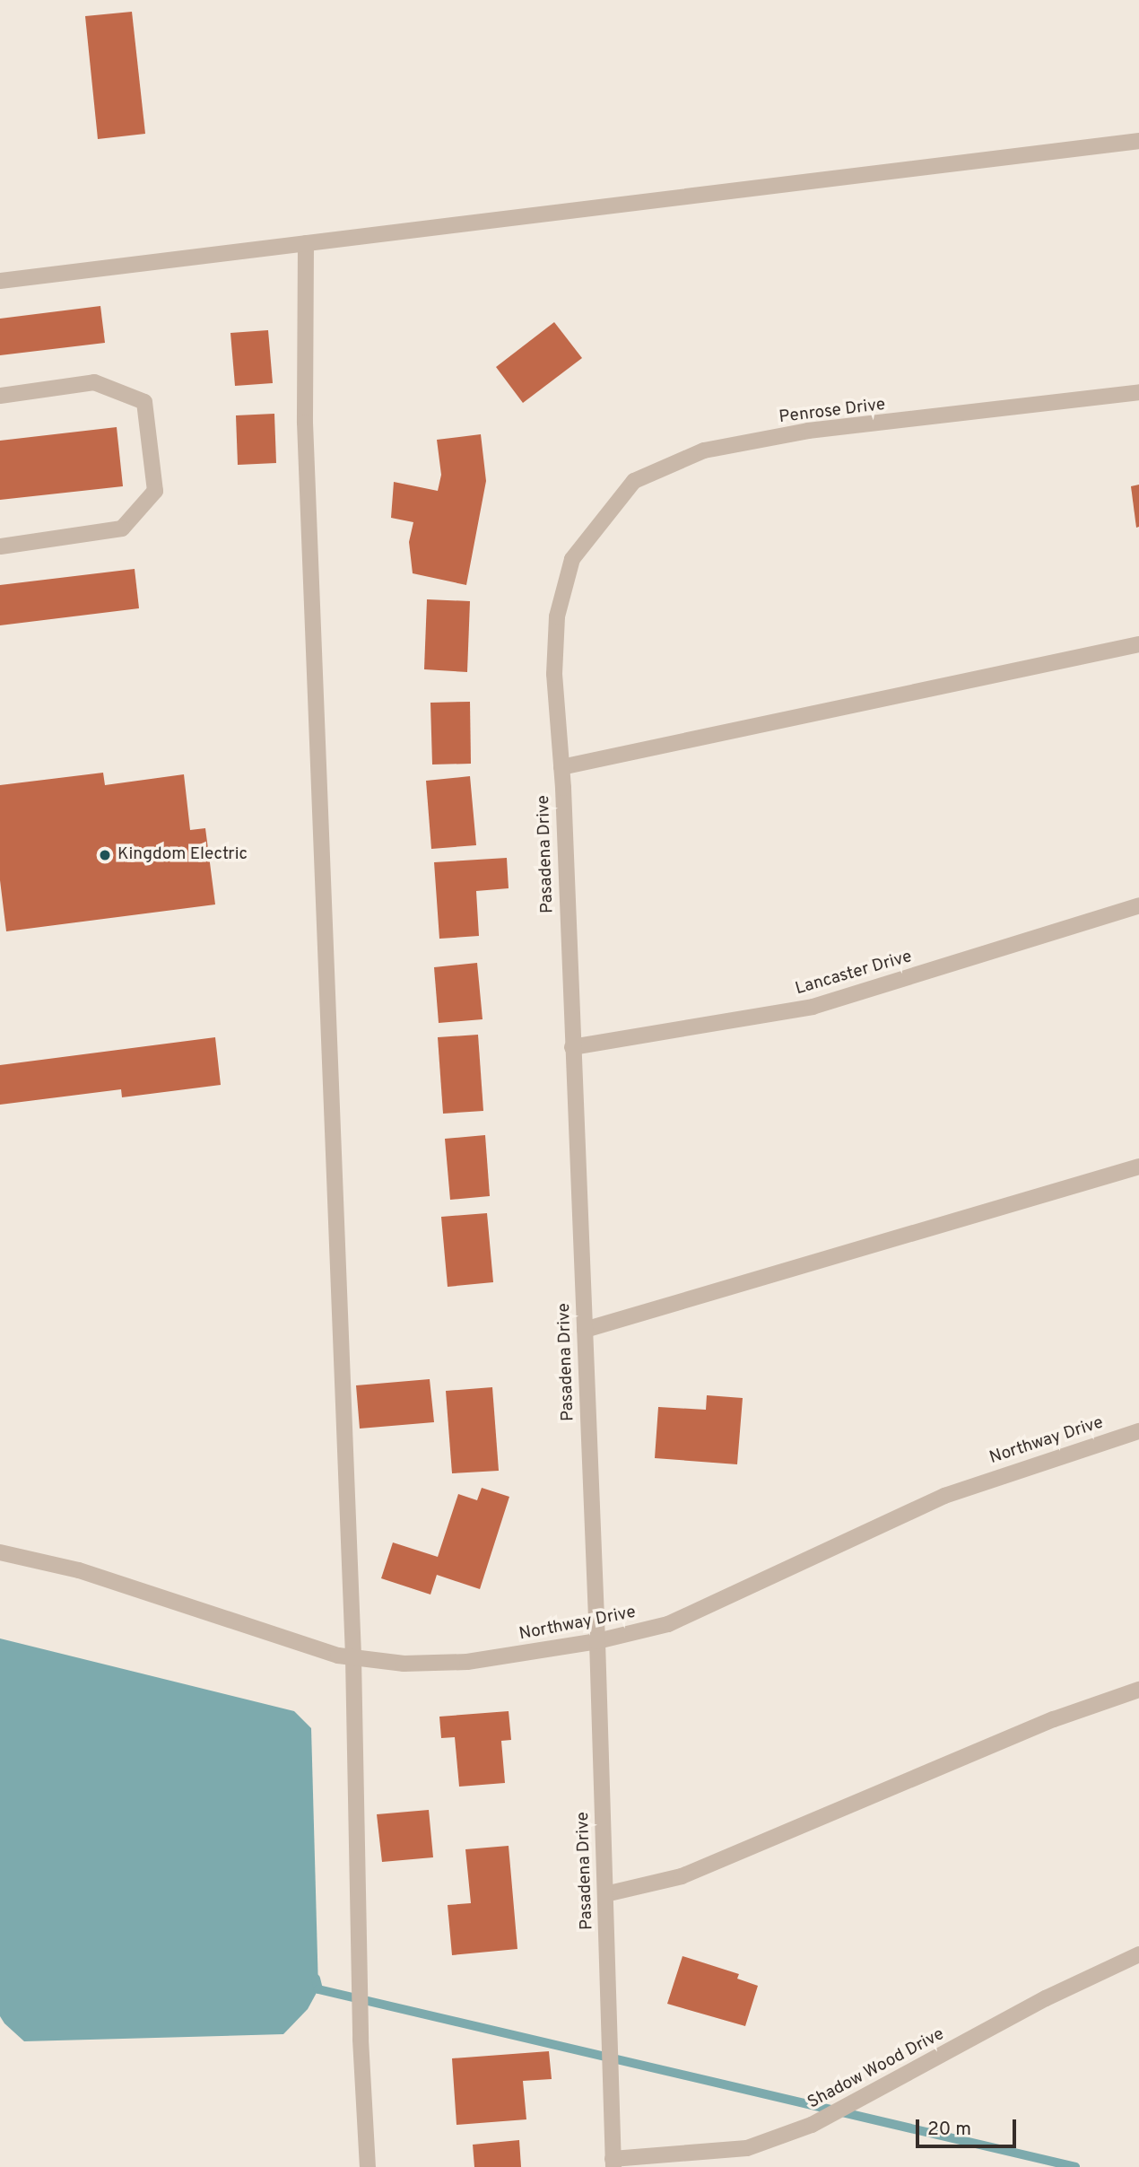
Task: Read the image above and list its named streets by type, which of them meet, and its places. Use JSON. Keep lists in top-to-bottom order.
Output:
{
  "streets": {
    "street": [
      "Penrose Drive",
      "Pasadena Drive",
      "Lancaster Drive",
      "Northway Drive",
      "Shadow Wood Drive"
    ]
  },
  "crossings": [
    ["Penrose Drive", "Pasadena Drive"],
    ["Pasadena Drive", "Lancaster Drive"],
    ["Pasadena Drive", "Northway Drive"],
    ["Pasadena Drive", "Shadow Wood Drive"]
  ],
  "places": ["Kingdom Electric"],
  "scale_bar": "20 m"
}
